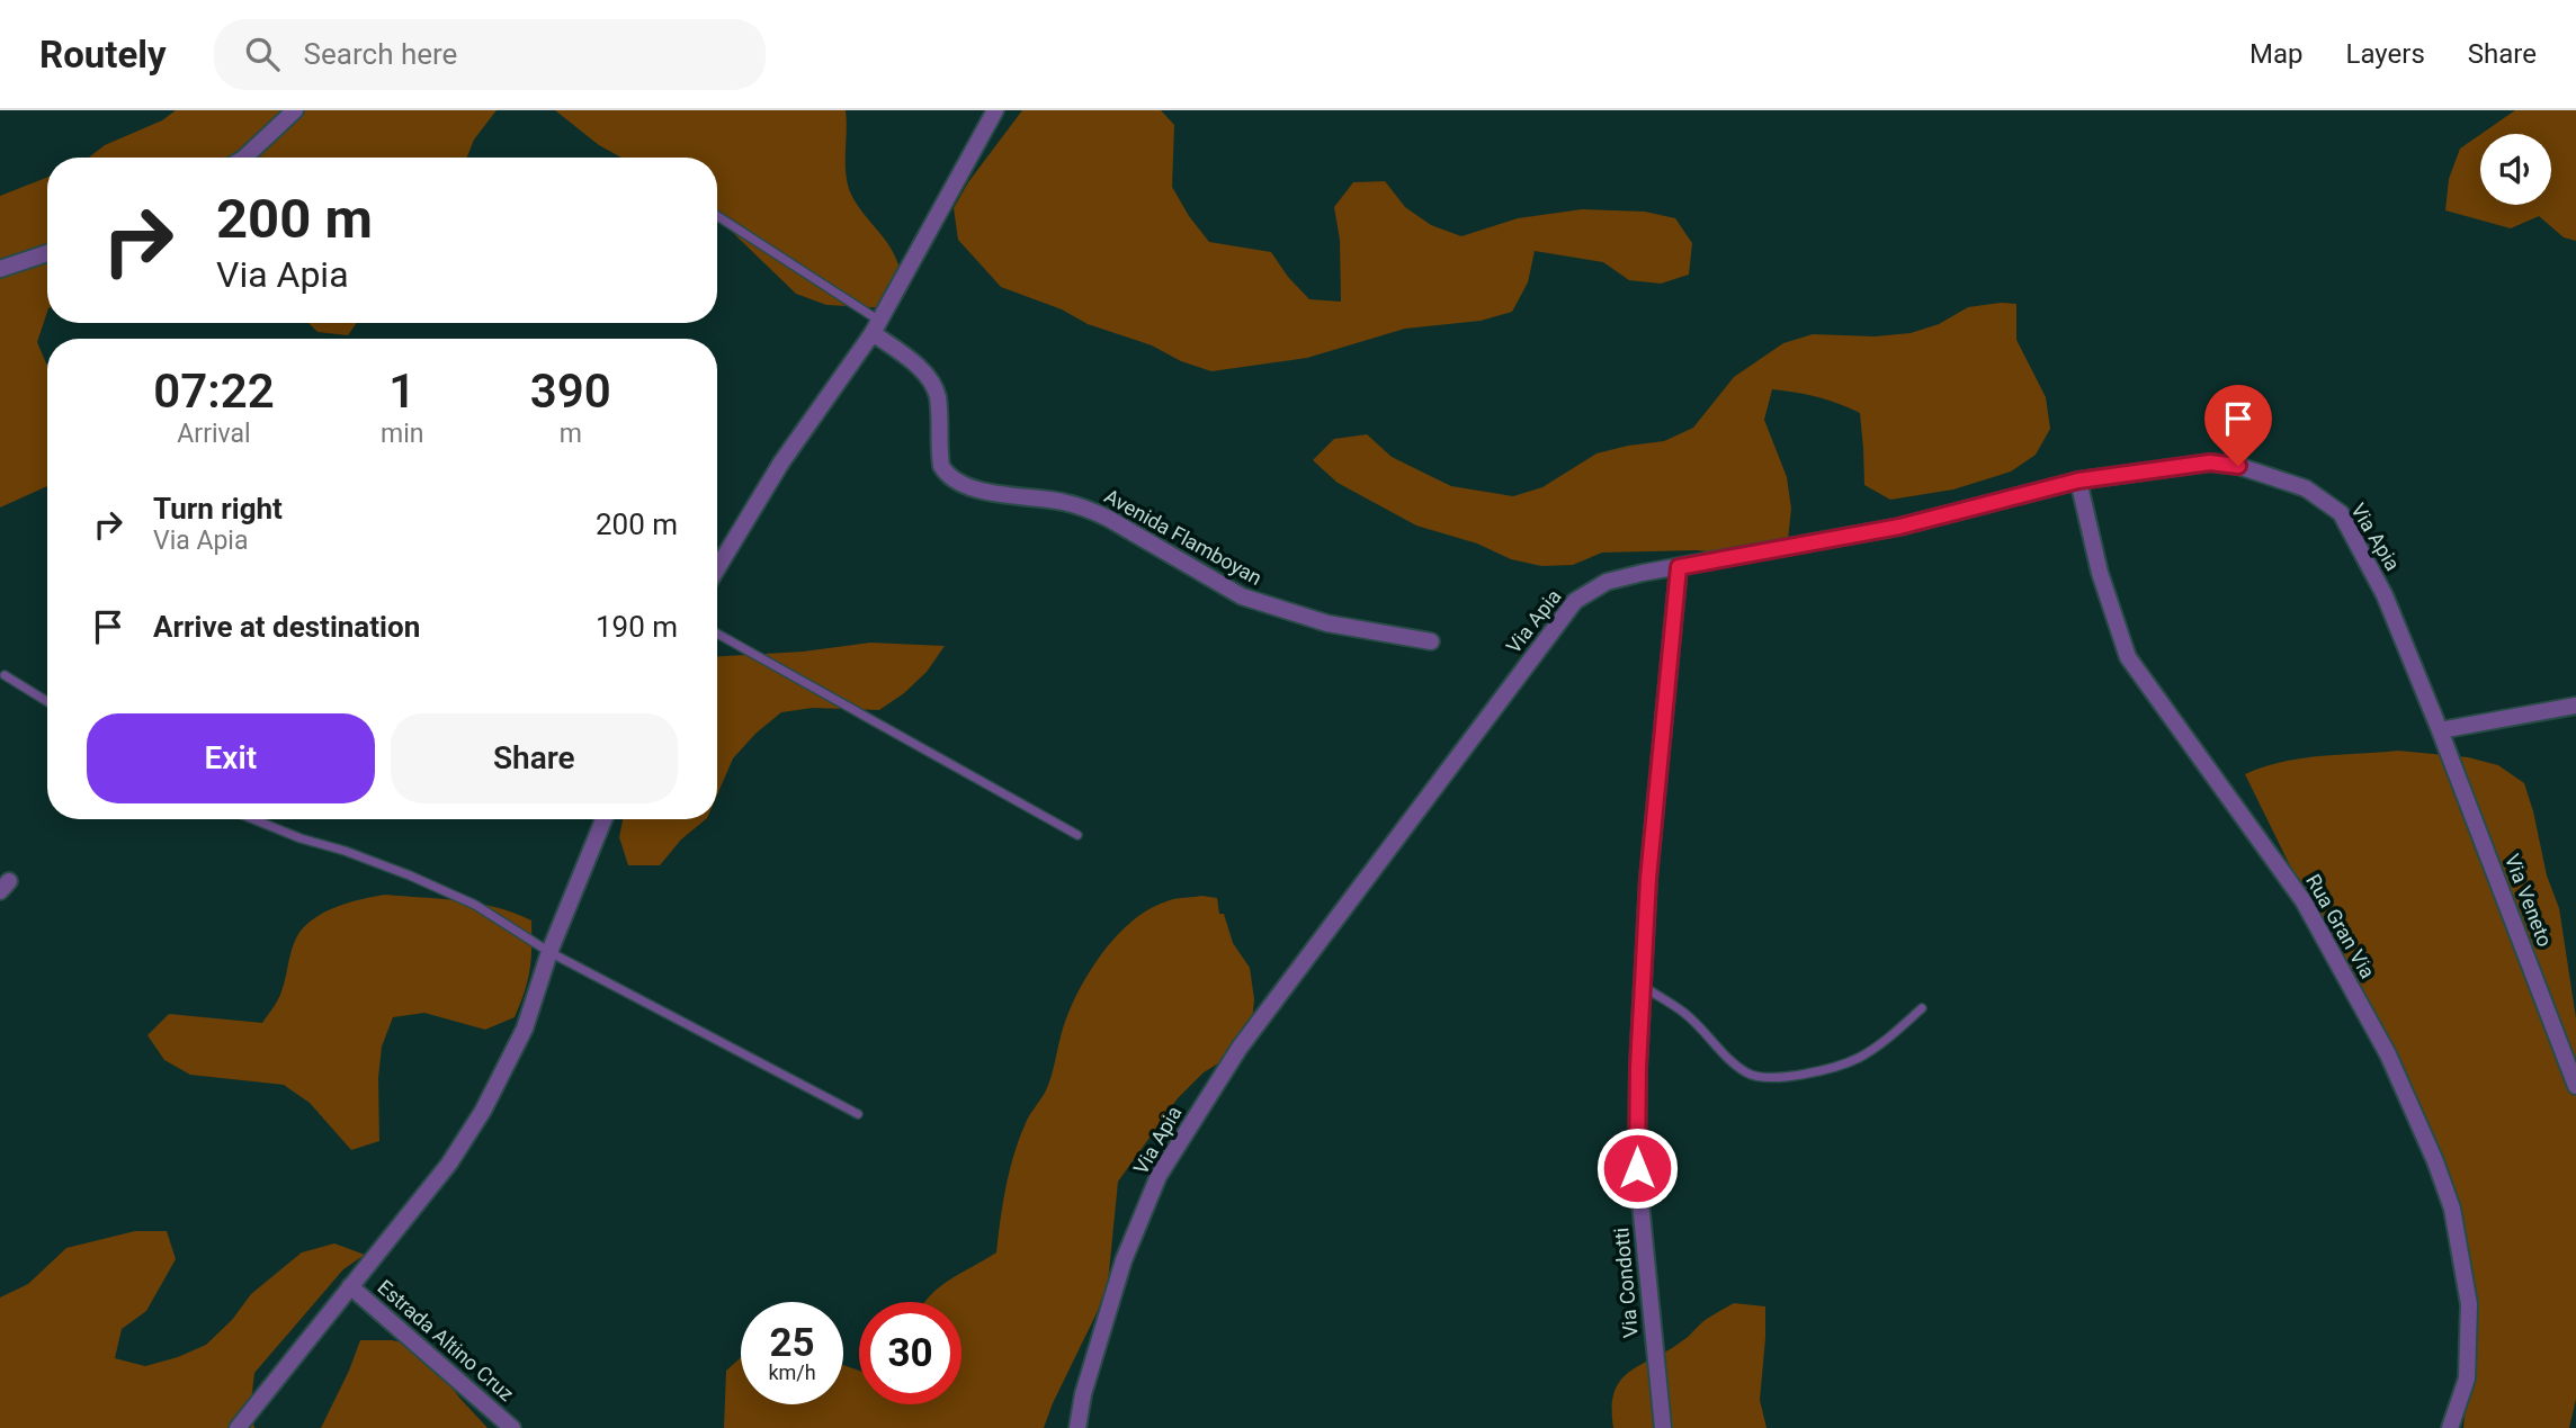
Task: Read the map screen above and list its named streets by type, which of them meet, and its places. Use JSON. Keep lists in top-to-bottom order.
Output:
{
  "streets": {
    "street": [
      "Avenida Flamboyan",
      "Via Apia",
      "Via Veneto",
      "Rua Gran Via",
      "Via Condotti",
      "Estrada Altino Cruz"
    ]
  },
  "crossings": [
    ["Via Apia", "Via Veneto"],
    ["Via Apia", "Rua Gran Via"],
    ["Via Apia", "Via Condotti"]
  ],
  "page": {
    "header": "Routely",
    "search": "Search here",
    "nav": ["Map", "Layers", "Share"],
    "turn": ["200 m", "Via Apia"],
    "eta": [
      "07:22",
      "Arrival",
      "1",
      "min",
      "390",
      "m"
    ],
    "list": [
      {
        "name": "Turn right",
        "note": "Via Apia",
        "value": "200 m"
      },
      {
        "name": "Arrive at destination",
        "value": "190 m"
      }
    ],
    "buttons": ["Exit", "Share"],
    "speed": "25 km/h",
    "limit": "30"
  }
}
